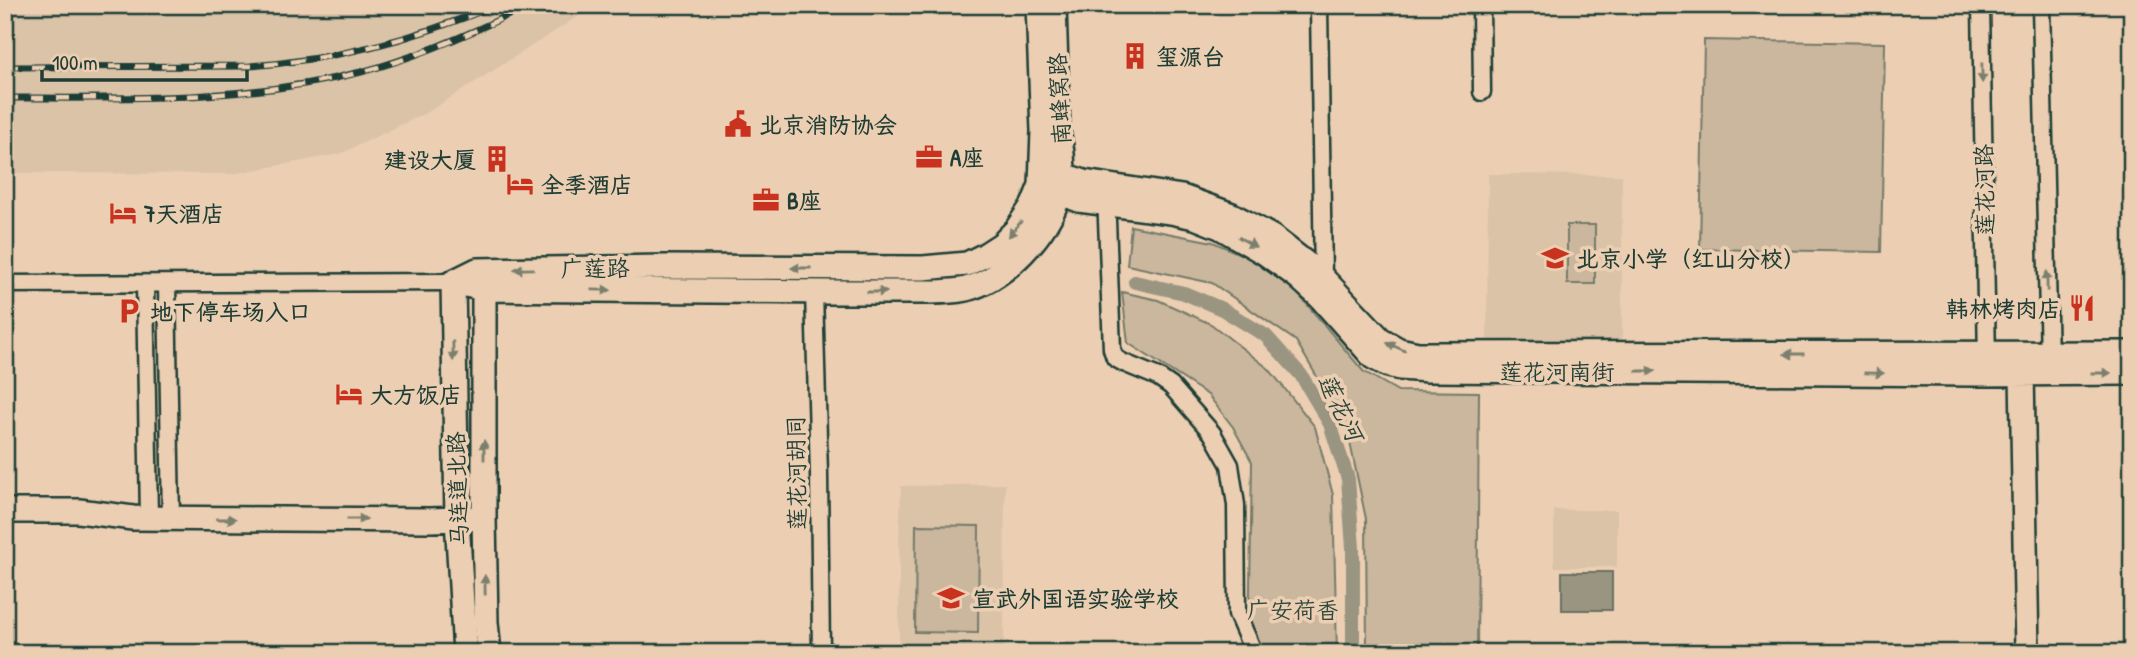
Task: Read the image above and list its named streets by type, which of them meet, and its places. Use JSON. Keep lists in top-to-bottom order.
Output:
{
  "streets": {
    "main road": [
      "南蜂窝路",
      "广莲路",
      "莲花河南街",
      "马连道北路"
    ],
    "street": ["莲花河路", "莲花河胡同"]
  },
  "crossings": [
    ["南蜂窝路", "广莲路"],
    ["南蜂窝路", "莲花河南街"],
    ["莲花河路", "莲花河南街"],
    ["广莲路", "莲花河南街"],
    ["广莲路", "莲花河胡同"],
    ["广莲路", "马连道北路"]
  ],
  "water": ["莲花河"],
  "parks": ["广安荷香"],
  "places": {
    "building": ["玺源台", "建设大厦"],
    "public building": ["北京消防协会"],
    "office": ["A座", "B座"],
    "hotel": ["全季酒店", "7天酒店", "大方饭店"],
    "school or university": ["北京小学（红山分校）", "宣武外国语实验学校"],
    "restaurant": ["韩林烤肉店"],
    "parking": ["地下停车场入口"]
  },
  "scale_bar": "100 m"
}
